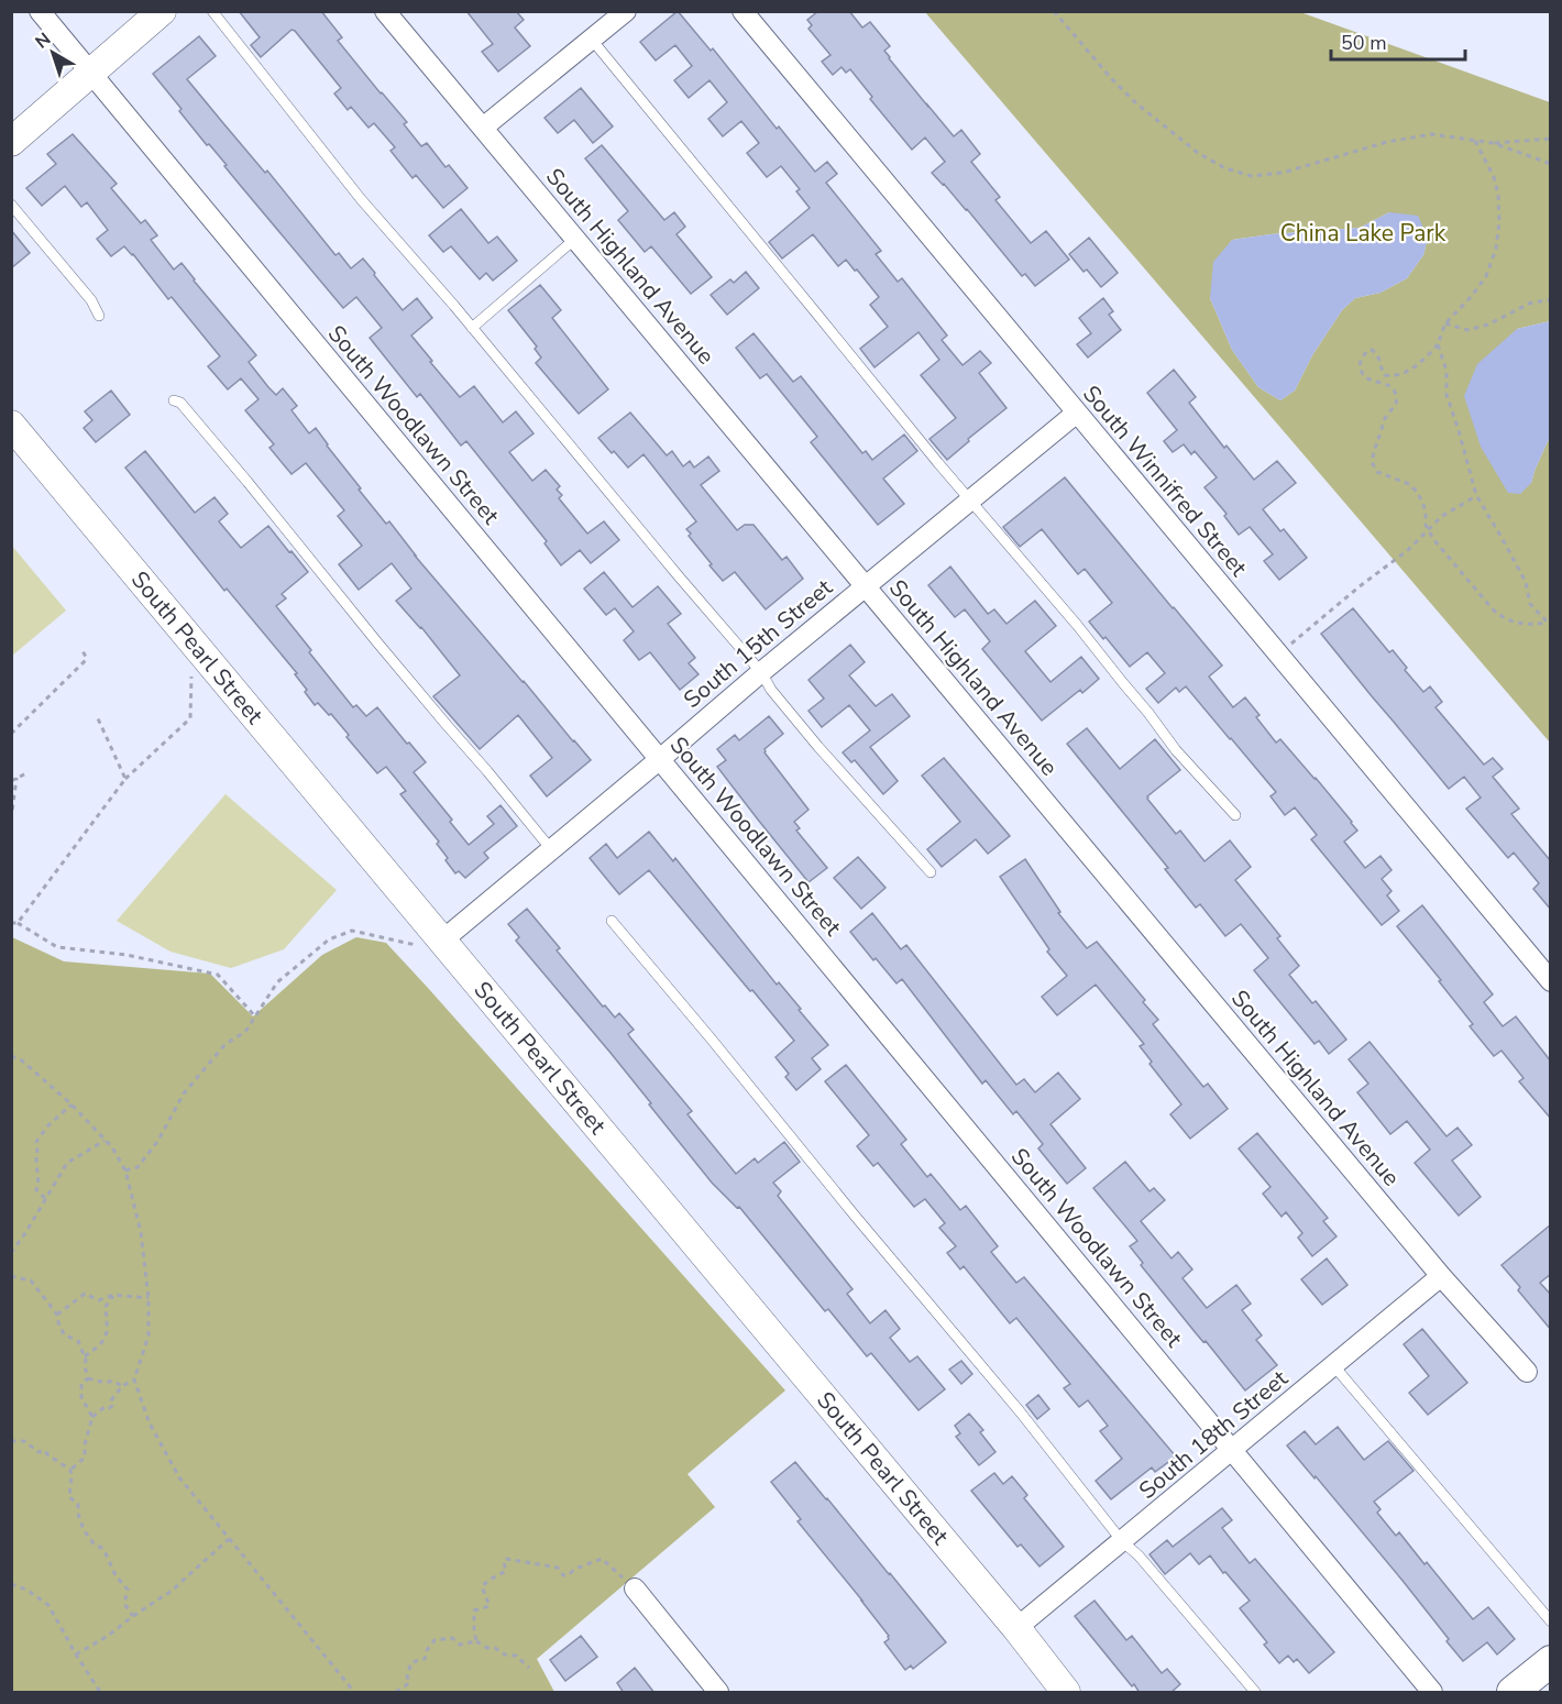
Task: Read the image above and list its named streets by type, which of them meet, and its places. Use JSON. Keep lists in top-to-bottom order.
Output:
{
  "streets": {
    "street": [
      "South Highland Avenue",
      "South Woodlawn Street",
      "South Winnifred Street",
      "South 15th Street",
      "South Pearl Street",
      "South 18th Street"
    ]
  },
  "crossings": [
    ["South Highland Avenue", "South 15th Street"],
    ["South Highland Avenue", "South 18th Street"],
    ["South Woodlawn Street", "South 15th Street"],
    ["South Woodlawn Street", "South 18th Street"],
    ["South Winnifred Street", "South 15th Street"],
    ["South 15th Street", "South Pearl Street"],
    ["South Pearl Street", "South 18th Street"]
  ],
  "parks": ["China Lake Park"],
  "scale_bar": "50 m",
  "north": "top left"
}
